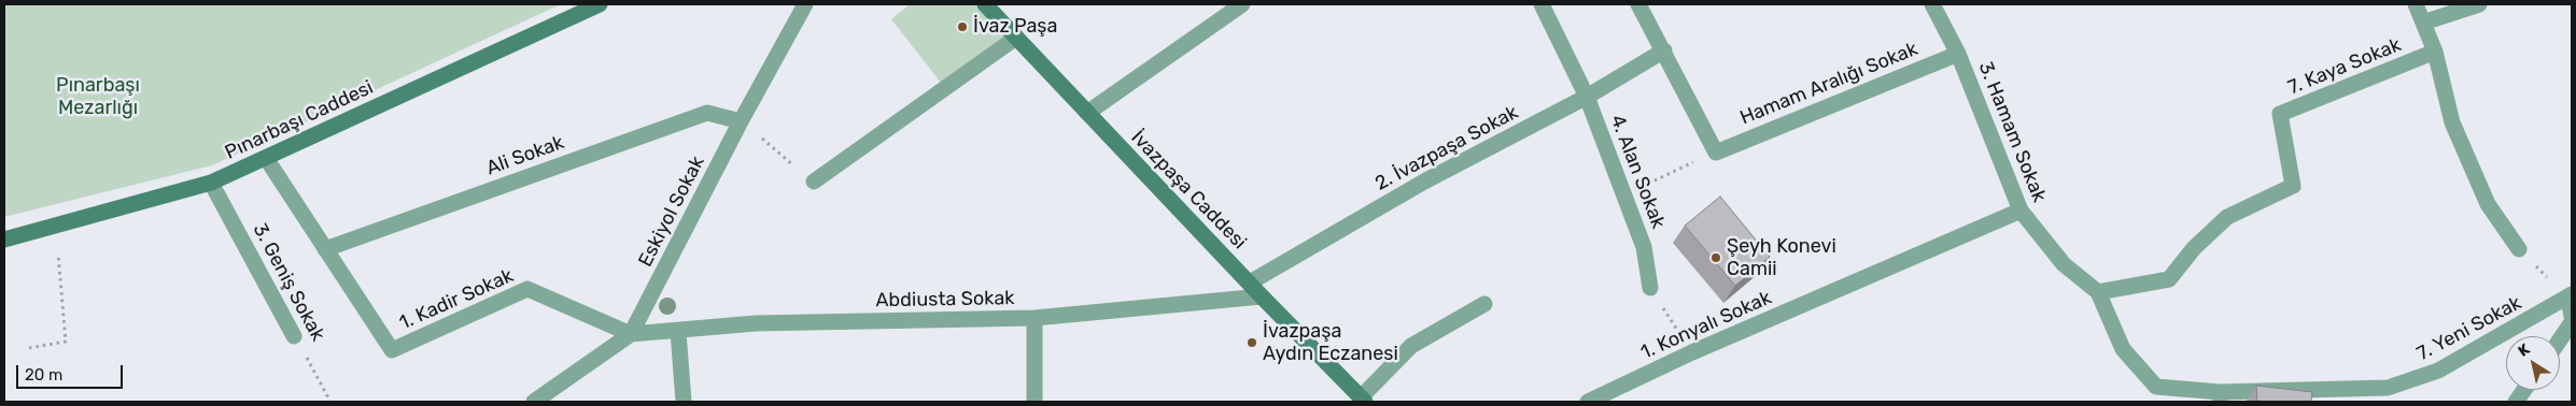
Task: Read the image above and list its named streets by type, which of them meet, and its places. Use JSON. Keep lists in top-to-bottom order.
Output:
{
  "streets": {
    "main road": ["Pınarbaşı Caddesi", "İvazpaşa Caddesi"],
    "street": [
      "7. Kaya Sokak",
      "Hamam Aralığı Sokak",
      "3. Hamam Sokak",
      "2. İvazpaşa Sokak",
      "Ali Sokak",
      "4. Alan Sokak",
      "Eskiyol Sokak",
      "3. Geniş Sokak",
      "1. Kadir Sokak",
      "Abdiusta Sokak",
      "1. Konyalı Sokak",
      "7. Yeni Sokak"
    ]
  },
  "crossings": [
    ["7. Kaya Sokak", "3. Hamam Sokak"],
    ["Hamam Aralığı Sokak", "3. Hamam Sokak"],
    ["Hamam Aralığı Sokak", "2. İvazpaşa Sokak"],
    ["Pınarbaşı Caddesi", "3. Geniş Sokak"],
    ["Pınarbaşı Caddesi", "1. Kadir Sokak"],
    ["3. Hamam Sokak", "1. Konyalı Sokak"],
    ["3. Hamam Sokak", "7. Yeni Sokak"],
    ["2. İvazpaşa Sokak", "4. Alan Sokak"],
    ["2. İvazpaşa Sokak", "İvazpaşa Caddesi"],
    ["Ali Sokak", "Eskiyol Sokak"],
    ["Ali Sokak", "1. Kadir Sokak"],
    ["İvazpaşa Caddesi", "Abdiusta Sokak"],
    ["Eskiyol Sokak", "1. Kadir Sokak"],
    ["Eskiyol Sokak", "Abdiusta Sokak"],
    ["1. Kadir Sokak", "Abdiusta Sokak"]
  ],
  "parks": ["Pınarbaşı Mezarlığı"],
  "places": ["İvaz Paşa", "Şeyh Konevi Camii", "İvazpaşa Aydın Eczanesi"],
  "scale_bar": "20 m",
  "north": "top left"
}
